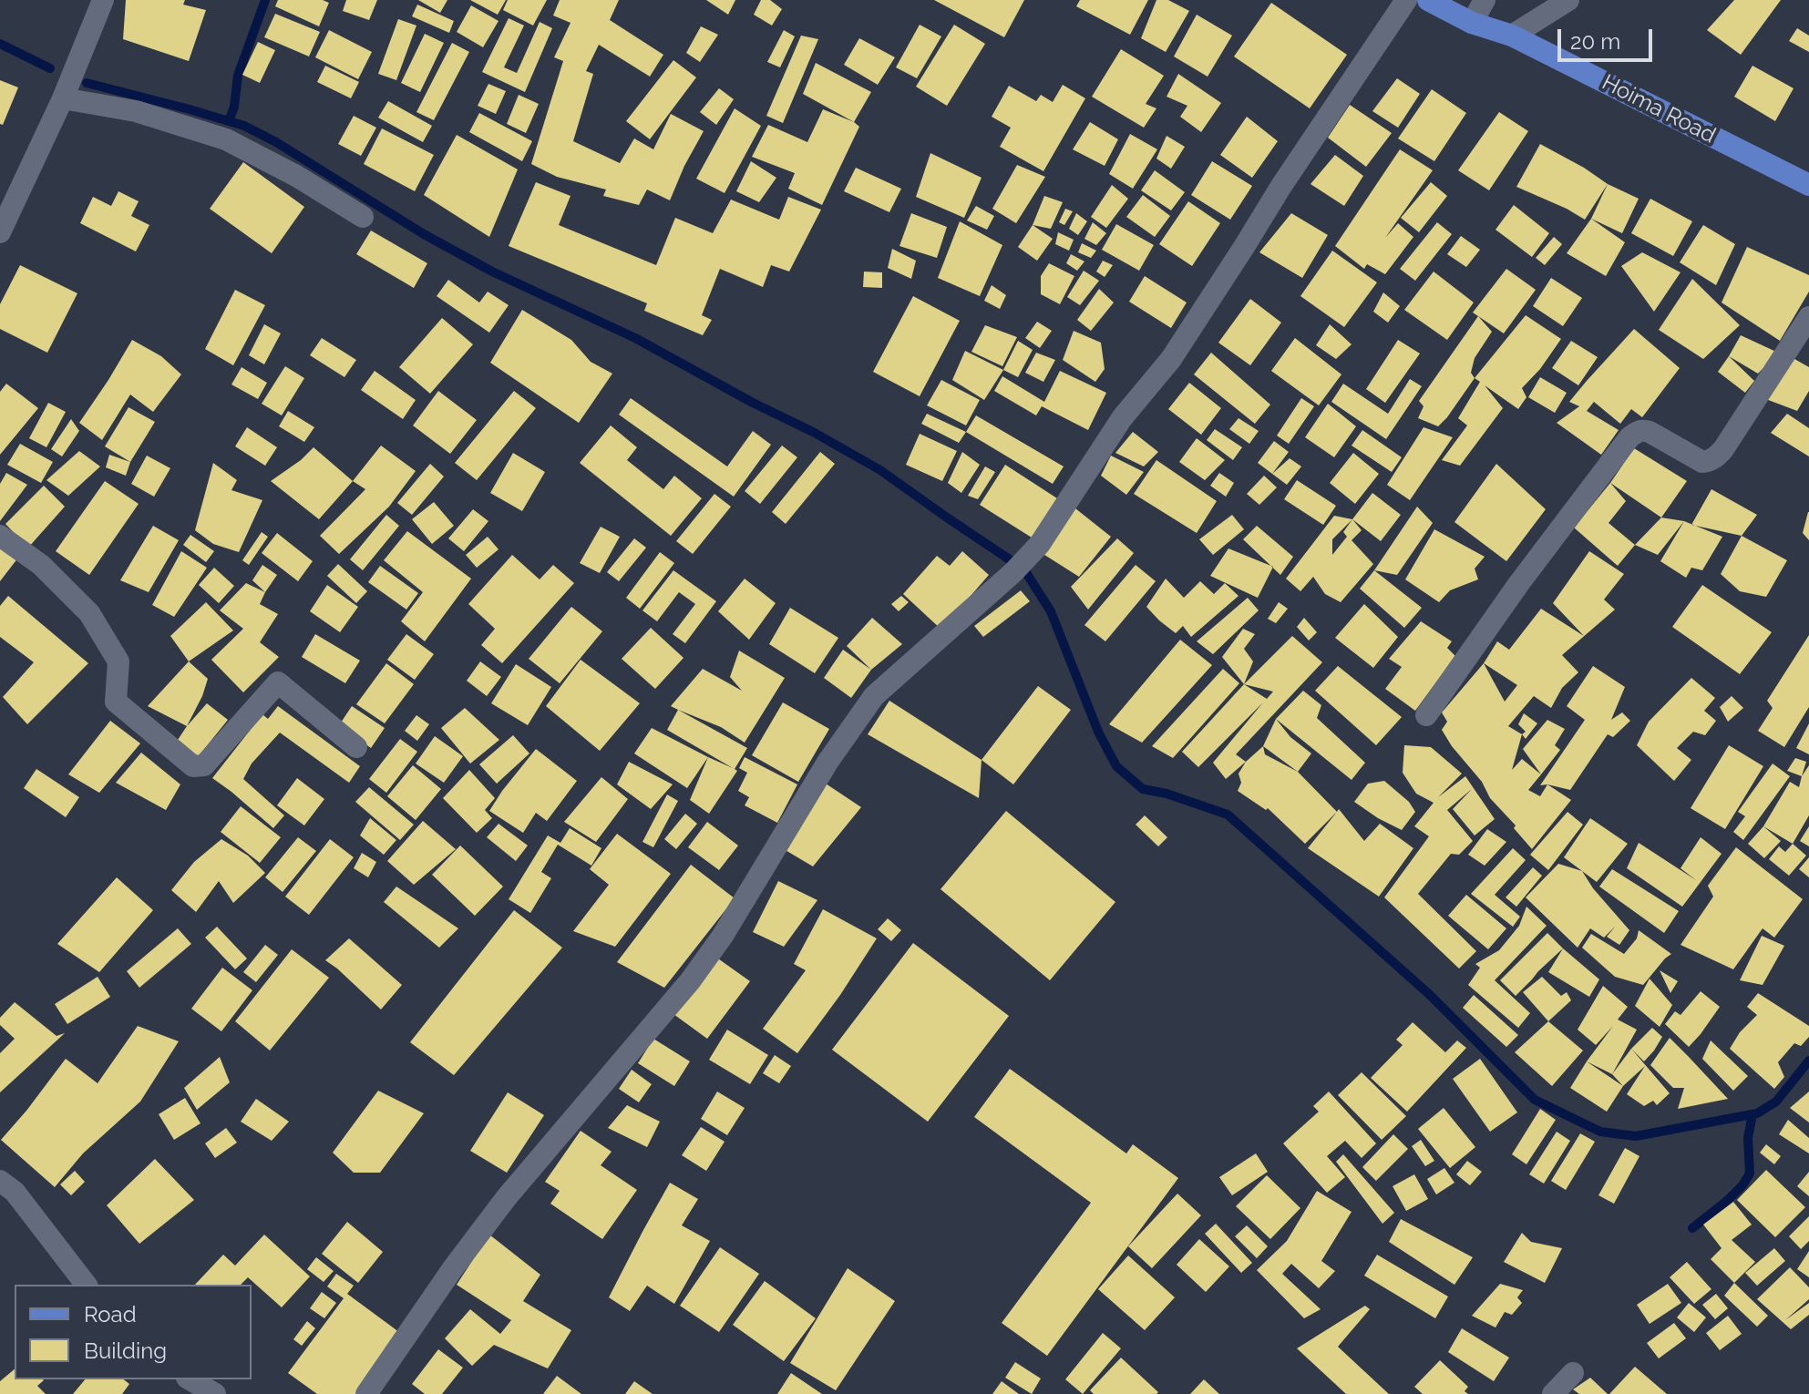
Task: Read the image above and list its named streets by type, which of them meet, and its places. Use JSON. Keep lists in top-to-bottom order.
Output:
{
  "streets": {
    "main road": ["Hoima Road"]
  },
  "legend": ["Road", "Building"],
  "scale_bar": "20 m"
}
